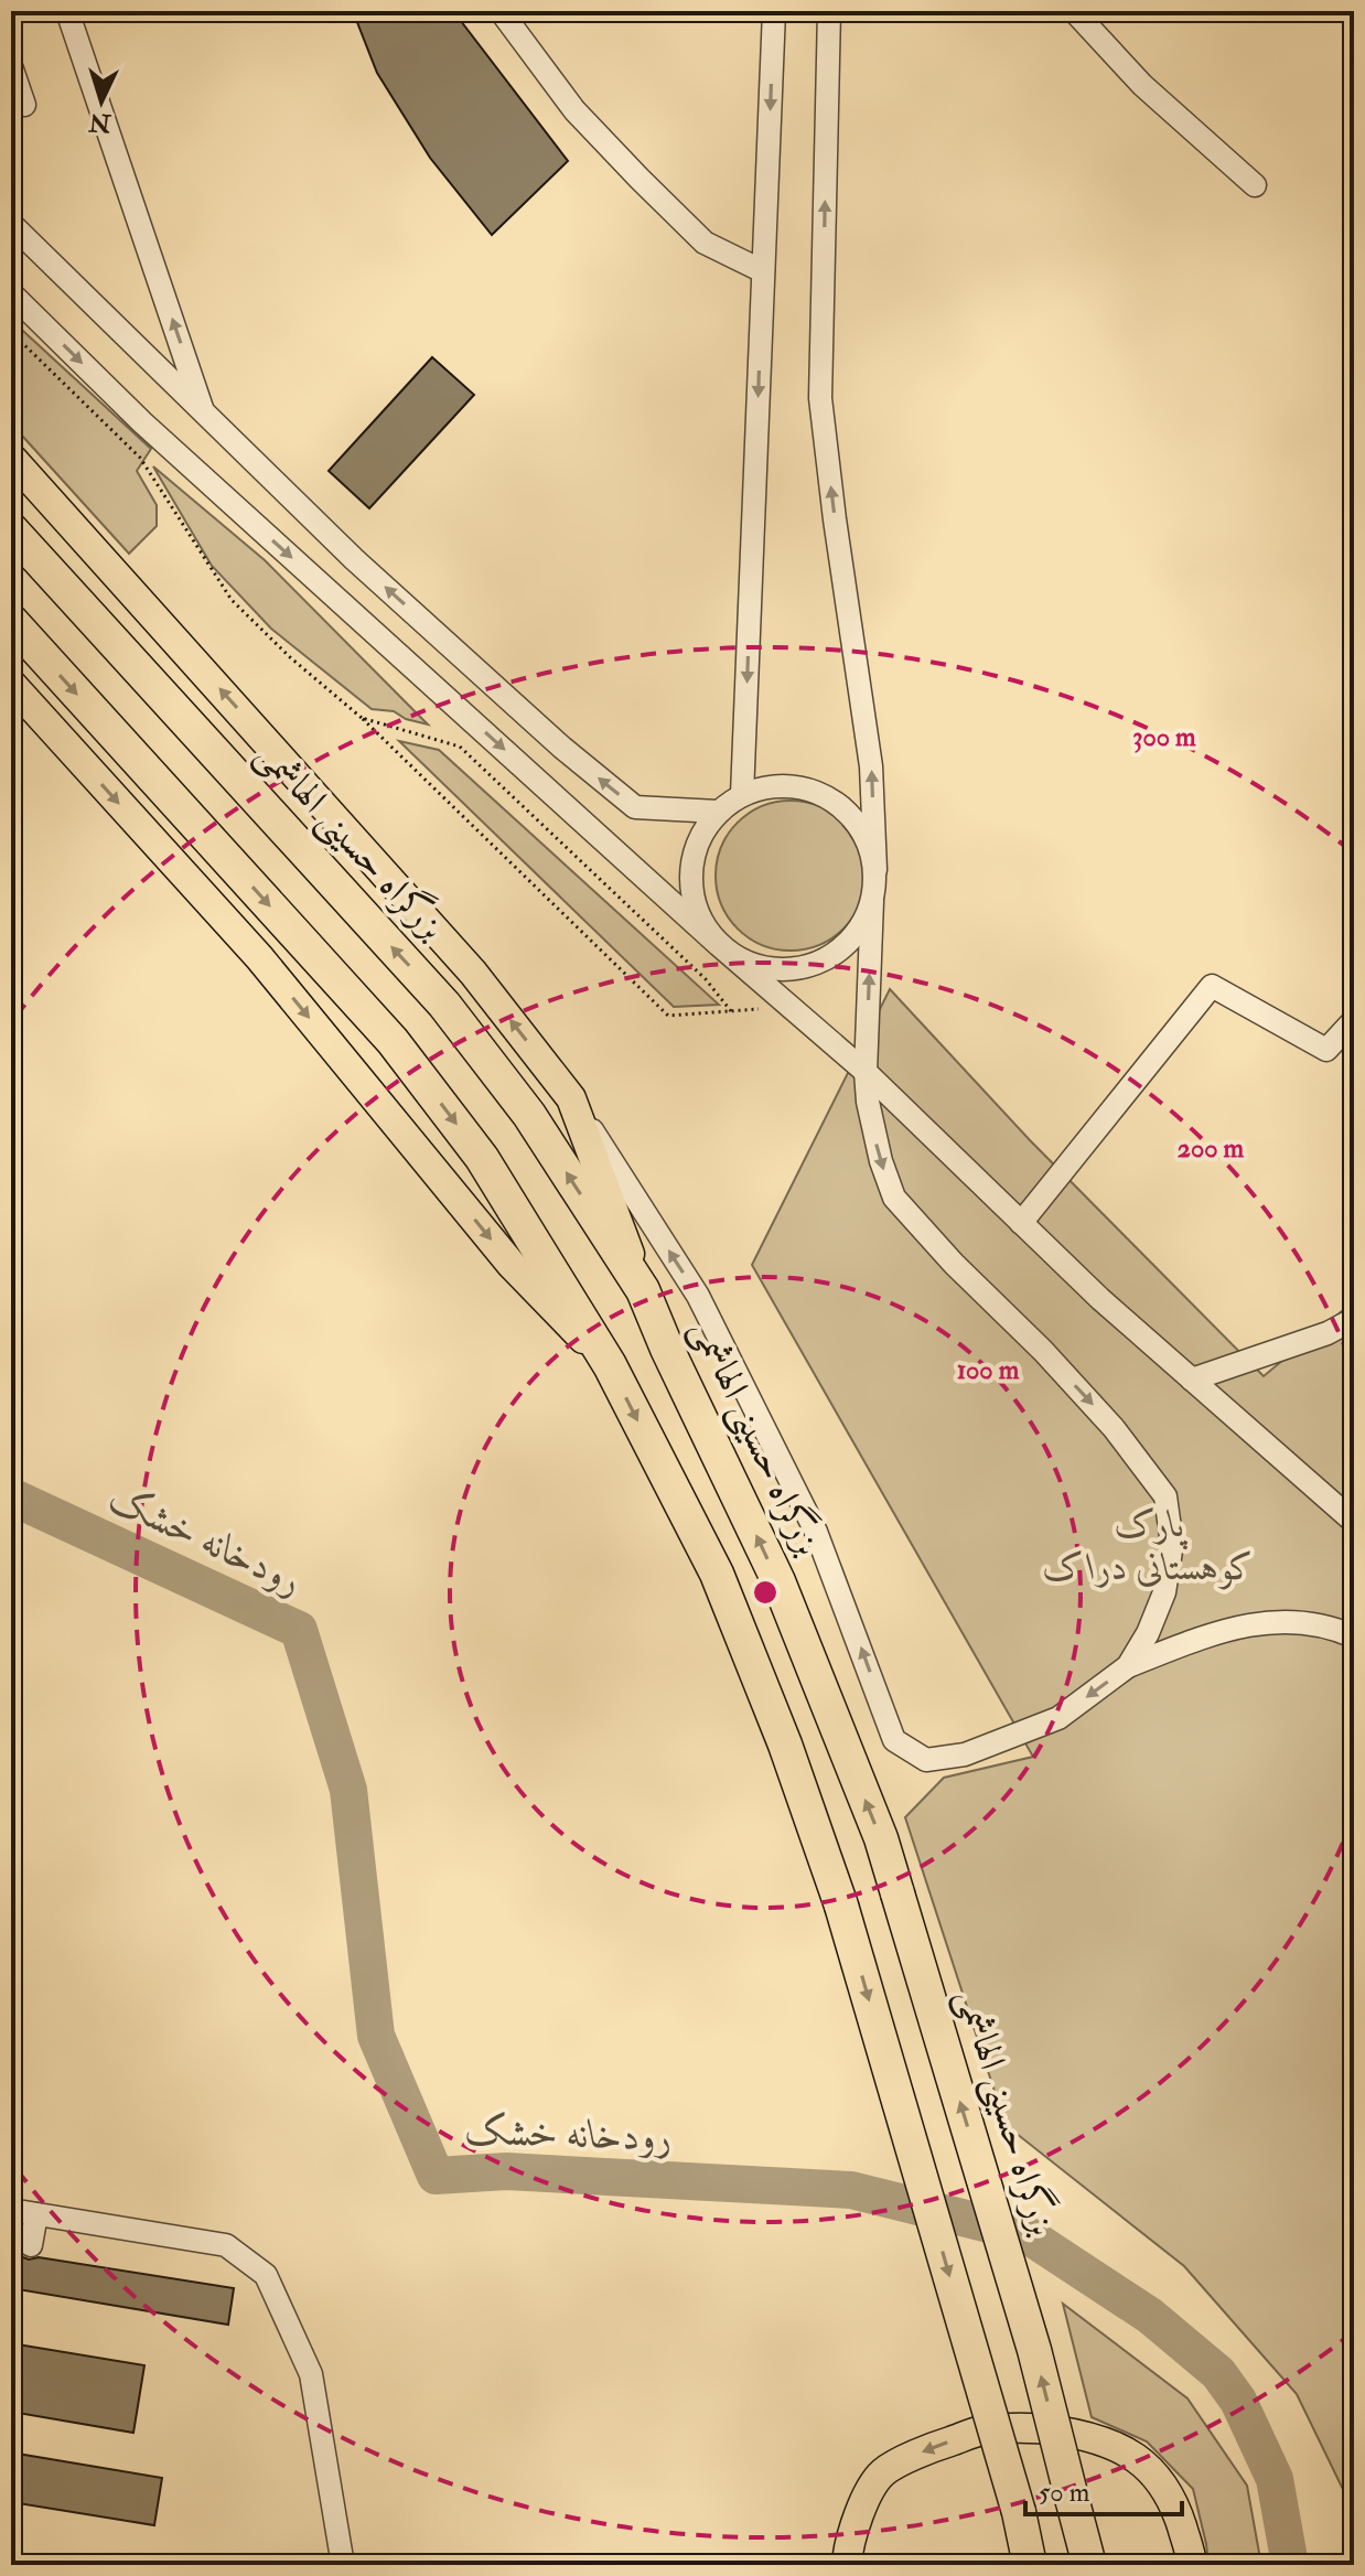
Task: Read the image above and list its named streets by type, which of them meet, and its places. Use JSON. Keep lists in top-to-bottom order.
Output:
{
  "streets": {
    "highway": ["بزرگراه حسینی الهاشمی"]
  },
  "water": ["رودخانه خشک"],
  "parks": ["پارک کوهستانی دراک"],
  "scale_bar": "50 m",
  "north": "bottom",
  "rings": ["300 m", "200 m", "100 m"]
}
